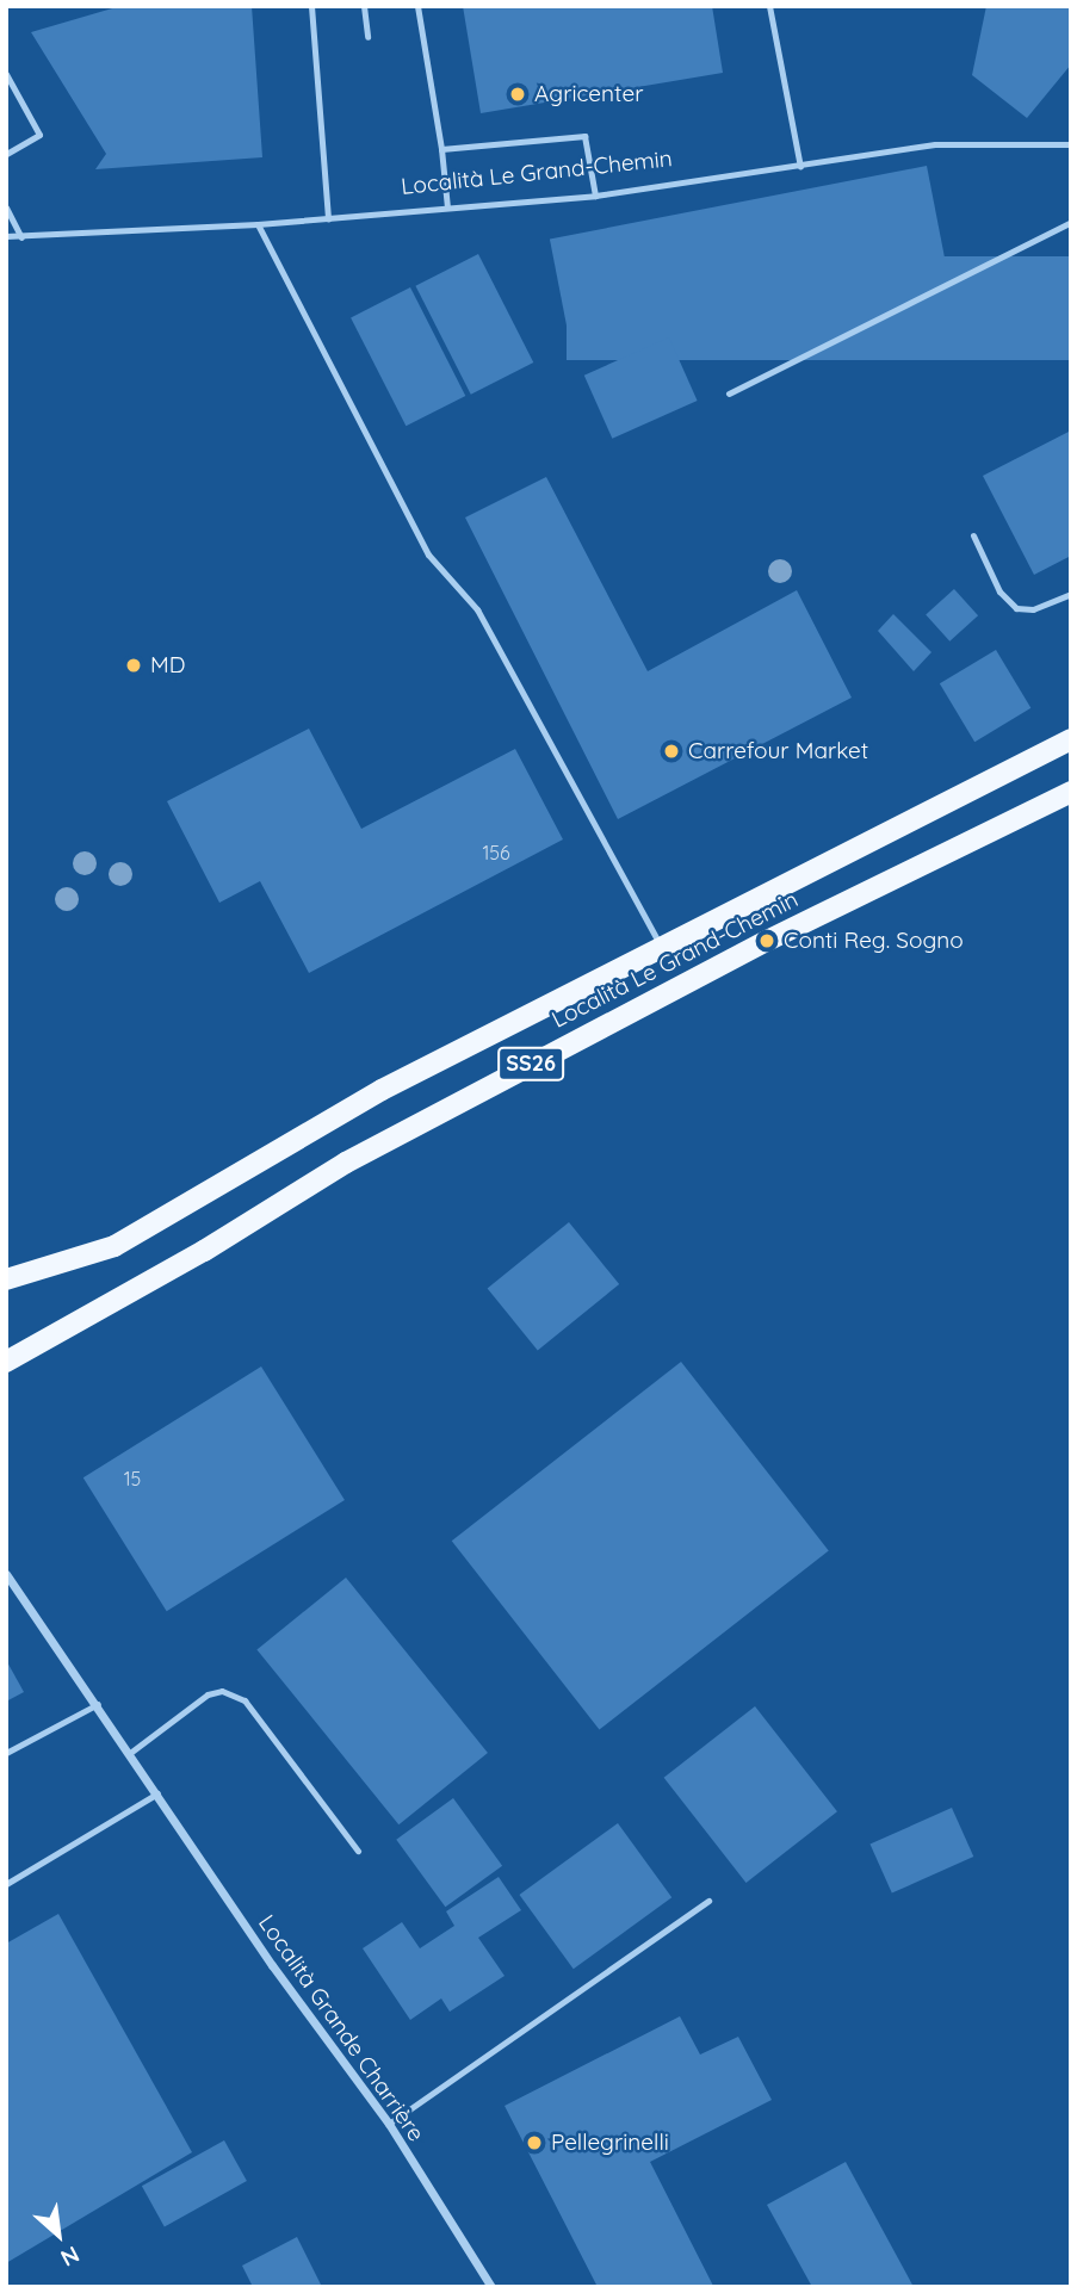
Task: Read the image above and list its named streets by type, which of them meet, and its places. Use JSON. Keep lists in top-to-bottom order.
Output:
{
  "streets": {
    "main road": ["Località Le Grand-Chemin", "SS26"],
    "street": ["Località Grande Charrière"]
  },
  "places": [
    "Agricenter",
    "MD",
    "Carrefour Market",
    "Conti Reg. Sogno",
    "Pellegrinelli"
  ],
  "house_numbers": ["156", "15"],
  "north": "bottom right"
}
